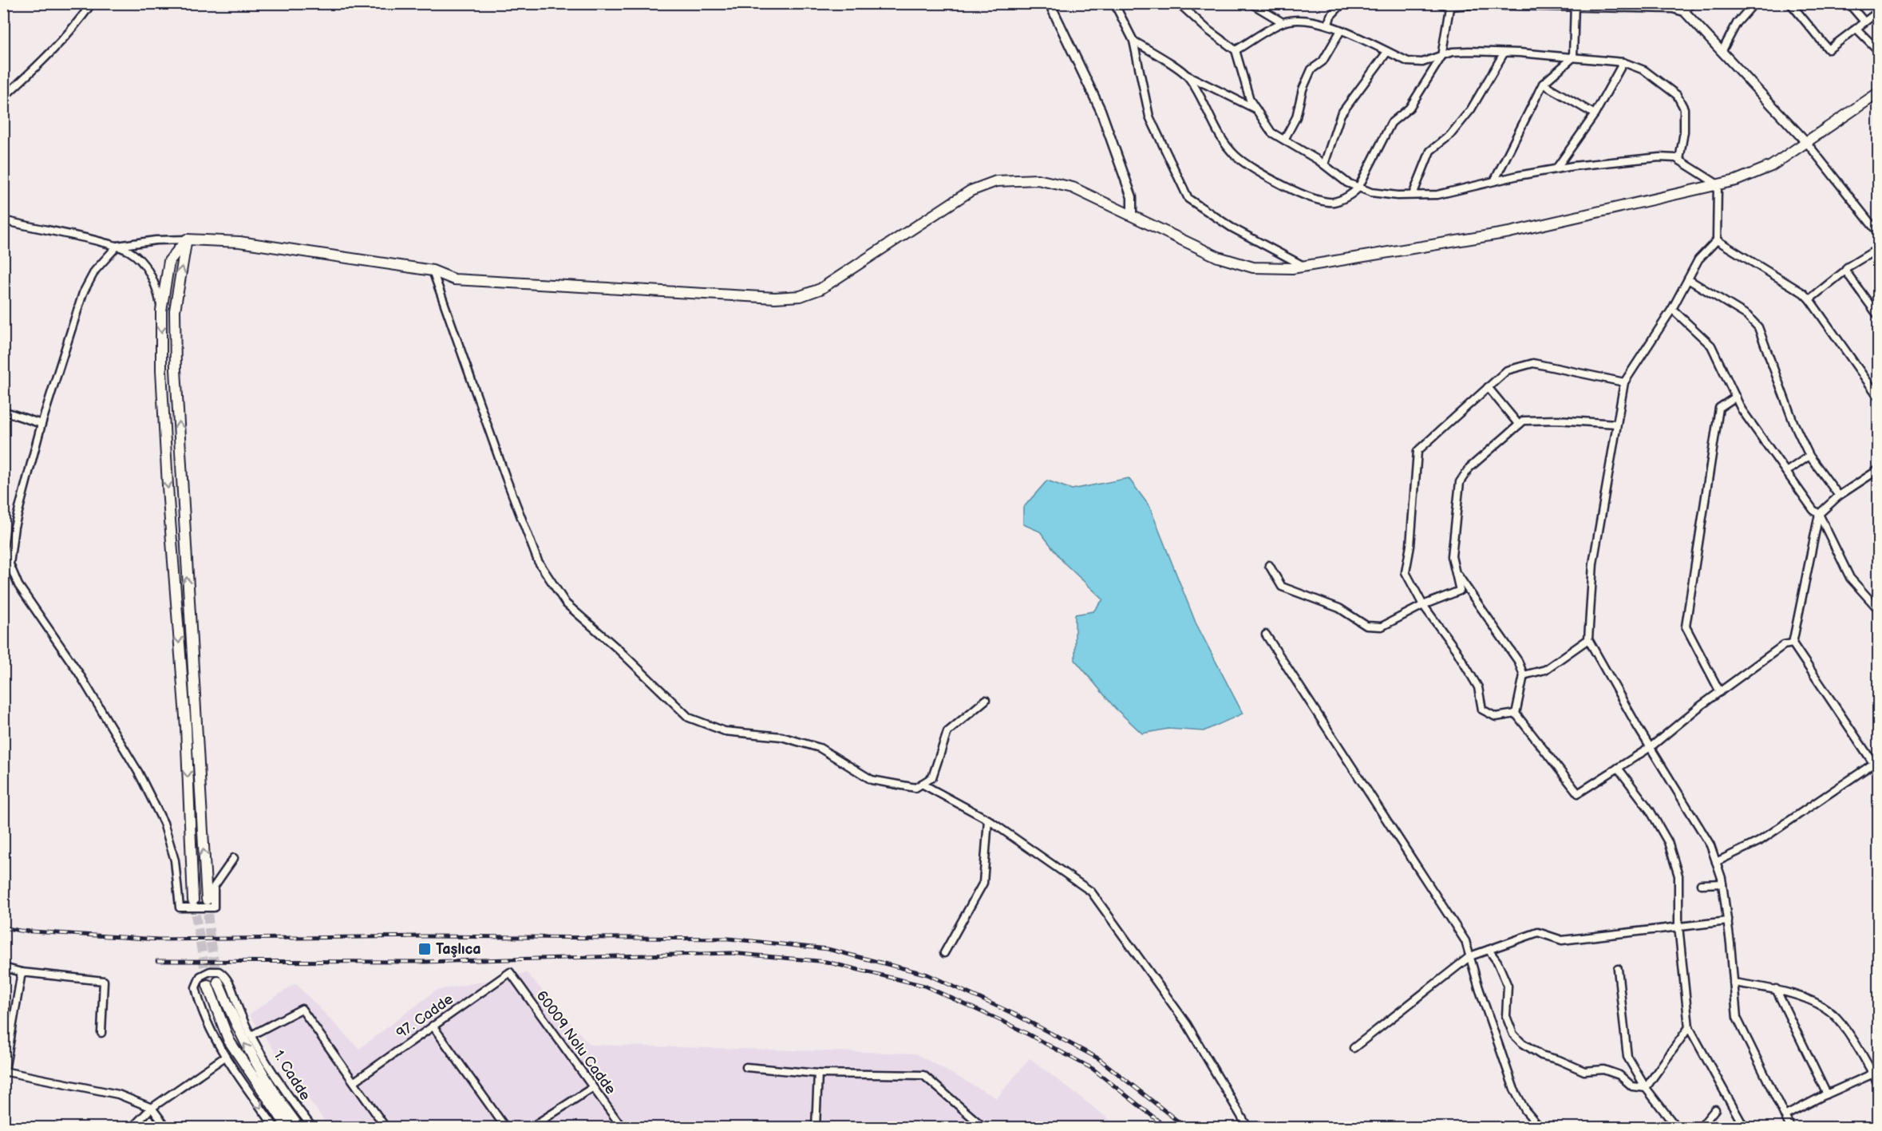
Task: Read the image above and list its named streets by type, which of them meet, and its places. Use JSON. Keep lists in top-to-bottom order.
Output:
{
  "streets": {
    "street": ["97. Cadde", "60009 Nolu Cadde", "1. Cadde"]
  },
  "crossings": [
    ["97. Cadde", "60009 Nolu Cadde"]
  ],
  "places": {
    "transit": ["Taşlıca"]
  }
}
